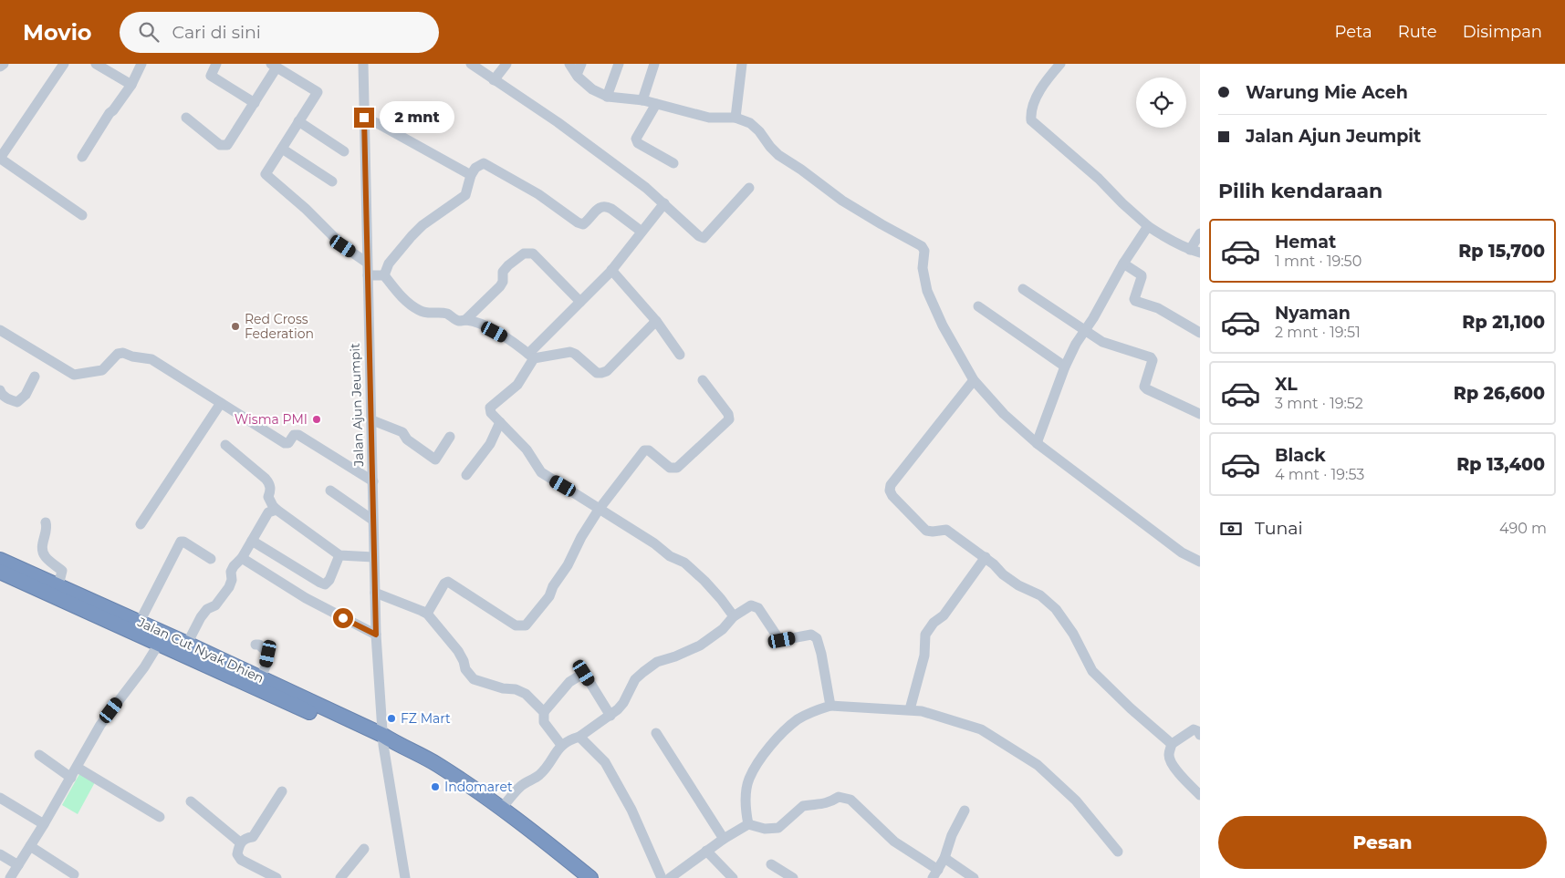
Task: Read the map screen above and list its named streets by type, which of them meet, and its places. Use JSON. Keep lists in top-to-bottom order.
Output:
{
  "streets": {
    "highway": ["Jalan Cut Nyak Dhien"],
    "street": ["Jalan Ajun Jeumpit"]
  },
  "crossings": [
    ["Jalan Ajun Jeumpit", "Jalan Cut Nyak Dhien"]
  ],
  "places": [
    "Red Cross Federation",
    "Wisma PMI",
    "FZ Mart",
    "Indomaret"
  ],
  "page": {
    "header": "Movio",
    "search": "Cari di sini",
    "nav": ["Peta", "Rute", "Disimpan"],
    "banner": ["Warung Mie Aceh", "Jalan Ajun Jeumpit"],
    "bubble": "2 mnt",
    "heading": "Pilih kendaraan",
    "list": [
      {
        "name": "Hemat",
        "note": "1 mnt · 19:50",
        "value": "Rp 15,700"
      },
      {
        "name": "Nyaman",
        "note": "2 mnt · 19:51",
        "value": "Rp 21,100"
      },
      {
        "name": "XL",
        "note": "3 mnt · 19:52",
        "value": "Rp 26,600"
      },
      {
        "name": "Black",
        "note": "4 mnt · 19:53",
        "value": "Rp 13,400"
      }
    ],
    "pay": ["Tunai", "490 m"],
    "buttons": "Pesan"
  }
}
